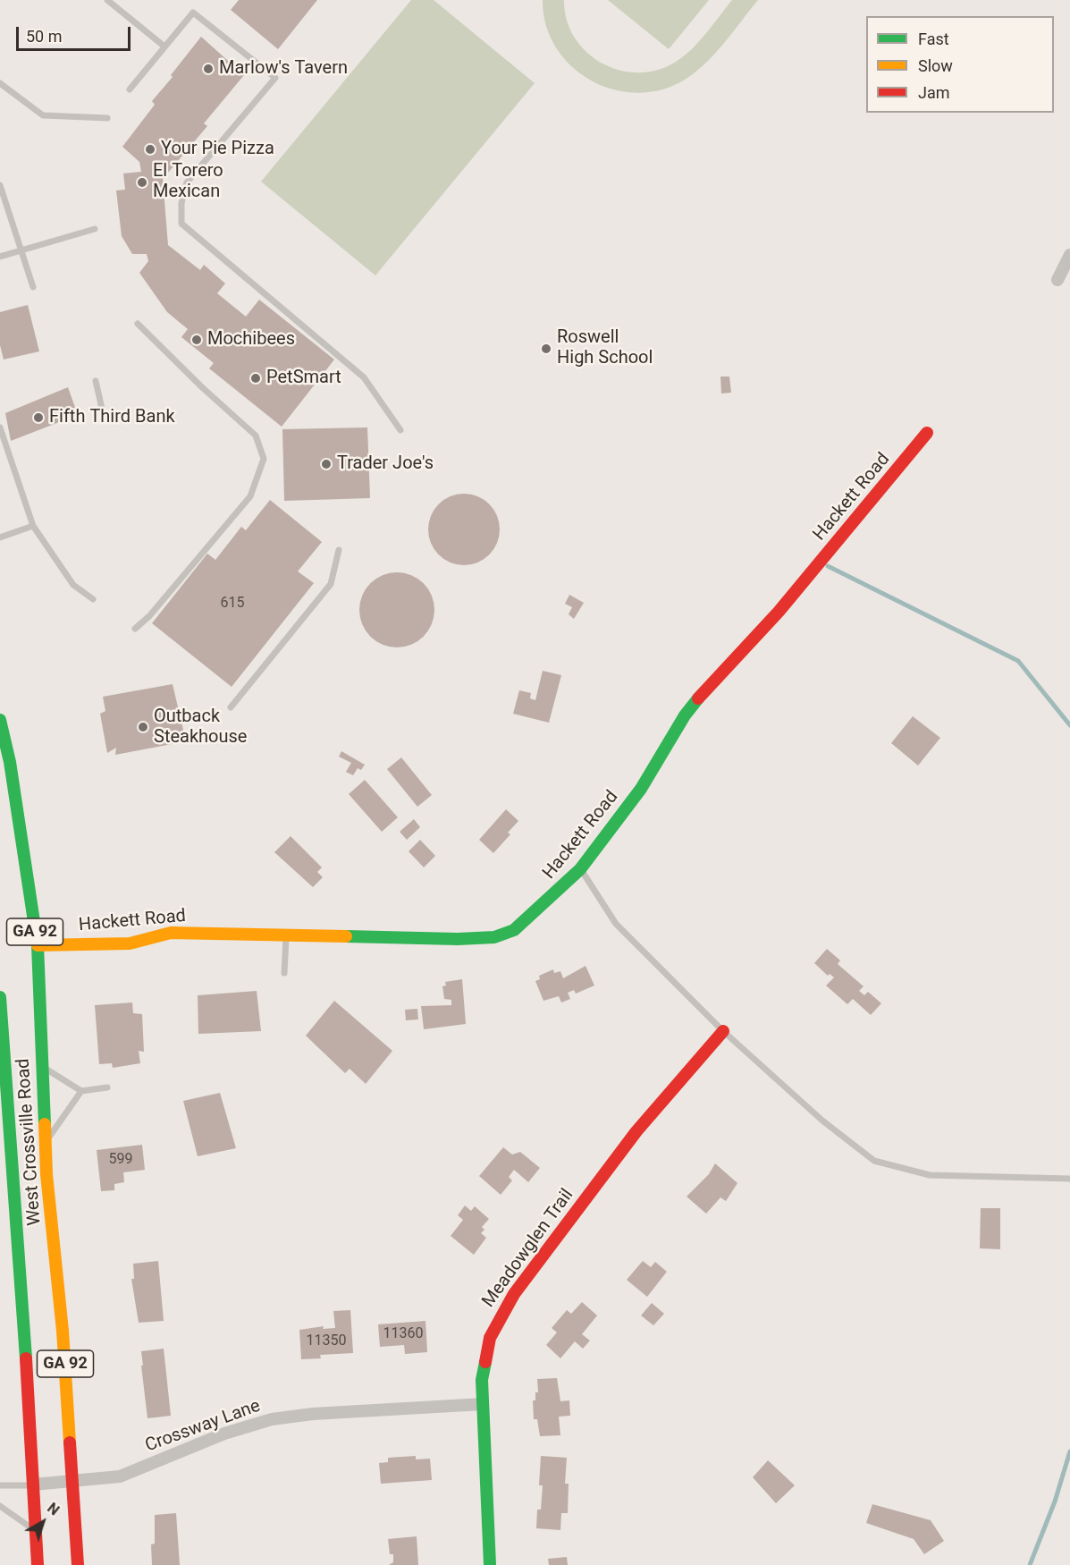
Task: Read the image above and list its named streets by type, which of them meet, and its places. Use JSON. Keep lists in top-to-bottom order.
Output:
{
  "streets": {
    "street": [
      "Hackett Road",
      "GA 92",
      "West Crossville Road",
      "Meadowglen Trail",
      "Crossway Lane"
    ]
  },
  "crossings": [
    ["Hackett Road", "West Crossville Road"],
    ["West Crossville Road", "Crossway Lane"],
    ["Meadowglen Trail", "Crossway Lane"]
  ],
  "places": [
    "Marlow's Tavern",
    "Your Pie Pizza",
    "El Torero Mexican",
    "Mochibees",
    "Roswell High School",
    "PetSmart",
    "Fifth Third Bank",
    "Trader Joe's",
    "Outback Steakhouse"
  ],
  "house_numbers": [
    "615",
    "599",
    "11360",
    "11350"
  ],
  "legend": ["Fast", "Slow", "Jam"],
  "scale_bar": "50 m",
  "north": "top right"
}
